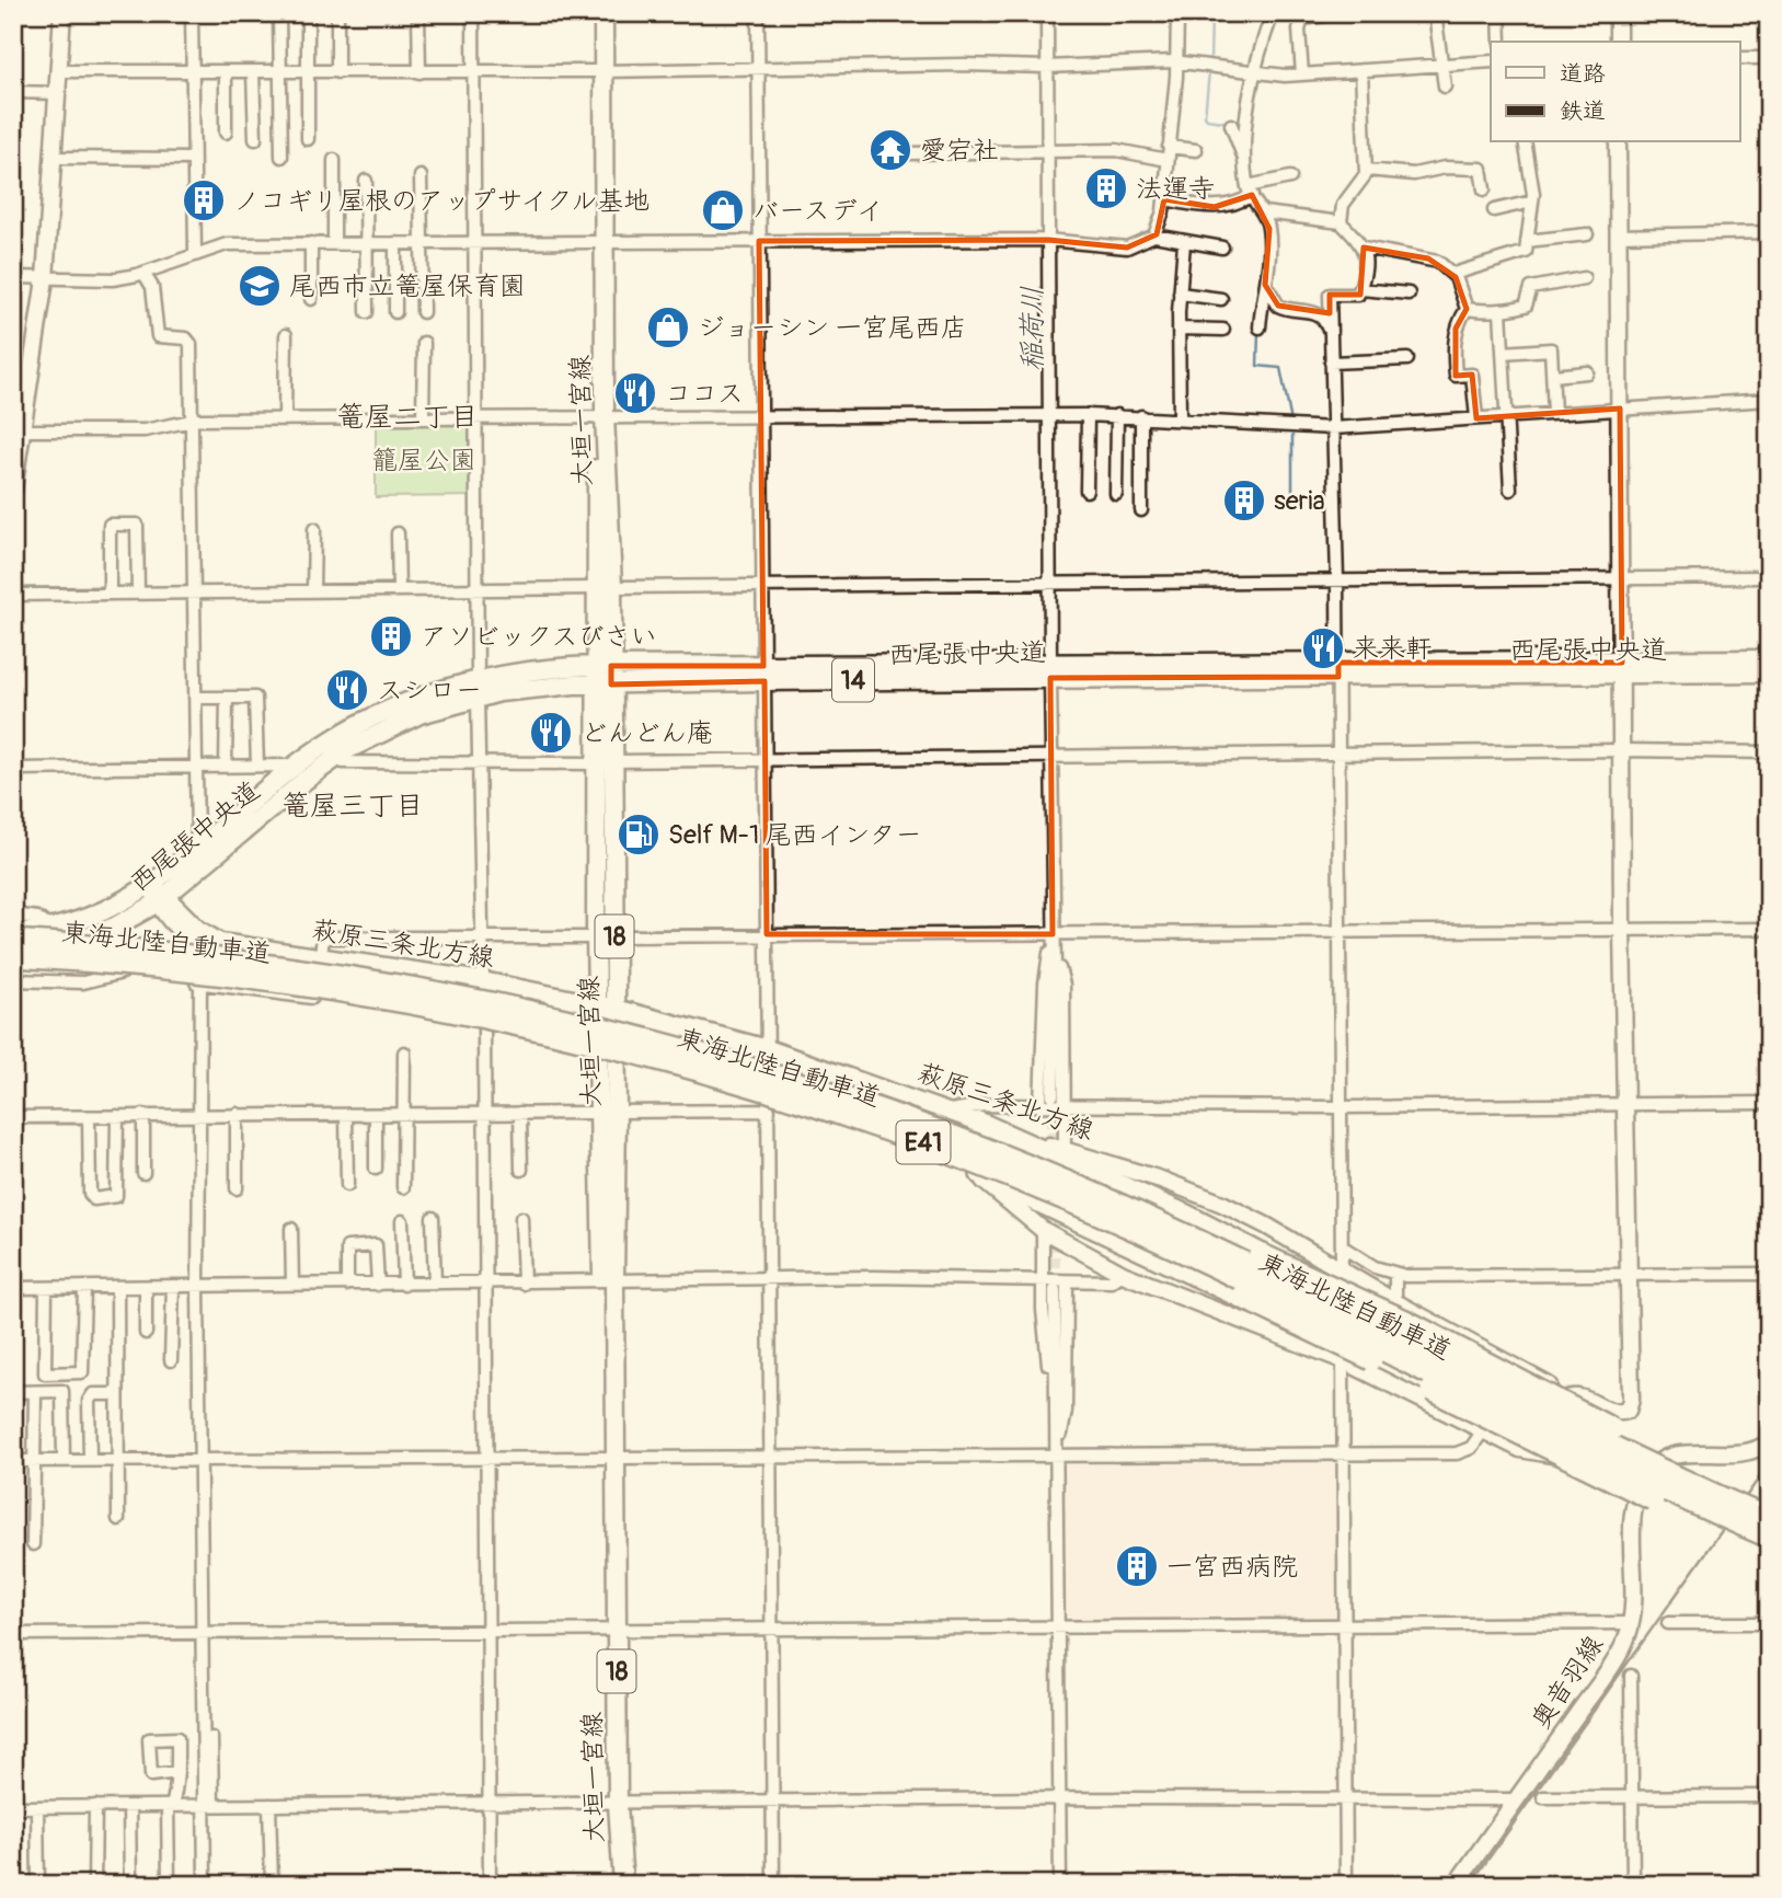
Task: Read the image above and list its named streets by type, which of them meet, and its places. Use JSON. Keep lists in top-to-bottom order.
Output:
{
  "streets": {
    "highway": ["東海北陸自動車道", "E41"],
    "main road": [
      "大垣一宮線",
      "西尾張中央道",
      "14",
      "18",
      "萩原三条北方線",
      "奥音羽線"
    ]
  },
  "crossings": [
    ["大垣一宮線", "西尾張中央道"],
    ["大垣一宮線", "萩原三条北方線"],
    ["西尾張中央道", "東海北陸自動車道"],
    ["西尾張中央道", "萩原三条北方線"],
    ["東海北陸自動車道", "萩原三条北方線"],
    ["萩原三条北方線", "奥音羽線"]
  ],
  "districts": ["篭屋二丁目", "篭屋三丁目"],
  "water": ["稲荷川"],
  "parks": ["籠屋公園"],
  "places": {
    "temple": ["愛宕社"],
    "building": [
      "法運寺",
      "ノコギリ屋根のアップサイクル基地",
      "seria",
      "アソビックスびさい",
      "一宮西病院"
    ],
    "shop": ["バースデイ", "ジョーシン 一宮尾西店"],
    "school or university": ["尾西市立篭屋保育園"],
    "restaurant": [
      "ココス",
      "来来軒",
      "スシロー",
      "どんどん庵"
    ],
    "fuel station": ["Self M-1 尾西インター"]
  },
  "legend": ["道路", "鉄道"]
}
